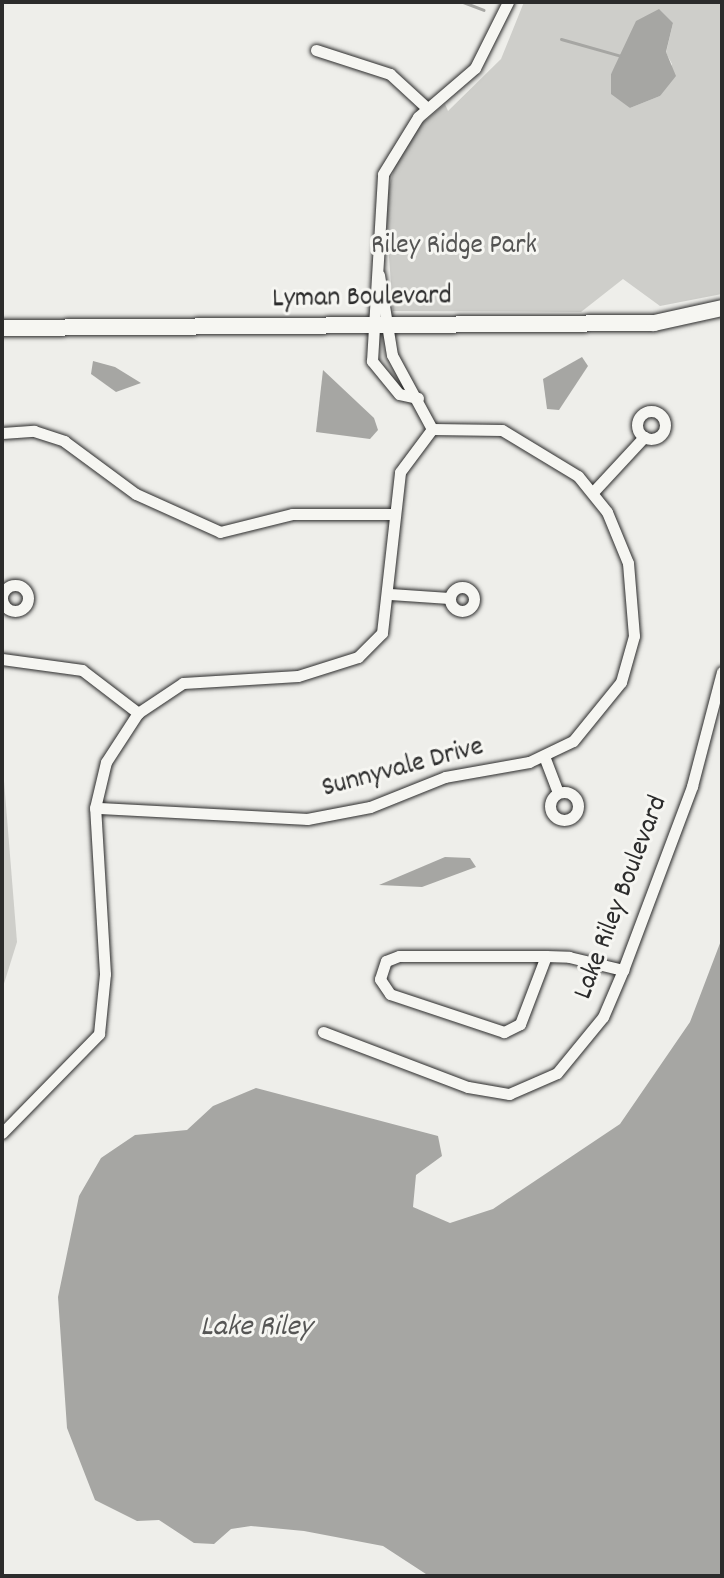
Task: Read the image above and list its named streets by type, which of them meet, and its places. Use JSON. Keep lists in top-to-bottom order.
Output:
{
  "streets": {
    "street": ["Lyman Boulevard", "Sunnyvale Drive", "Lake Riley Boulevard"]
  },
  "water": ["Lake Riley"],
  "parks": ["Riley Ridge Park"]
}
